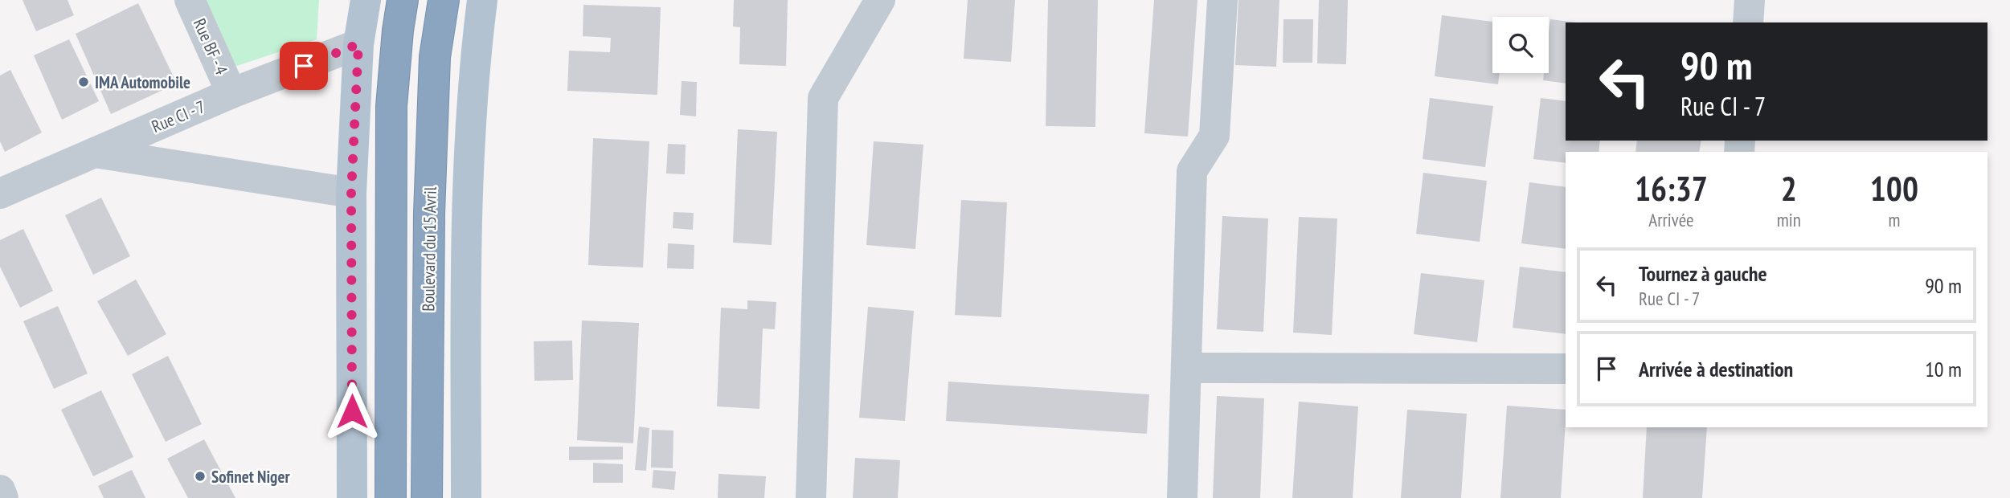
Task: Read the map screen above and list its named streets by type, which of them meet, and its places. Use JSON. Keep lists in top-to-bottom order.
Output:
{
  "streets": {
    "highway": ["Boulevard du 15 Avril"],
    "street": ["Rue BF - 4", "Rue CI - 7"]
  },
  "crossings": [
    ["Rue BF - 4", "Rue CI - 7"]
  ],
  "places": ["IMA Automobile", "Sofinet Niger"],
  "page": {
    "turn": ["90 m", "Rue CI - 7"],
    "eta": [
      "16:37",
      "Arrivée",
      "2",
      "min",
      "100",
      "m"
    ],
    "list": [
      {
        "name": "Tournez à gauche",
        "note": "Rue CI - 7",
        "value": "90 m"
      },
      {
        "name": "Arrivée à destination",
        "value": "10 m"
      }
    ]
  }
}
